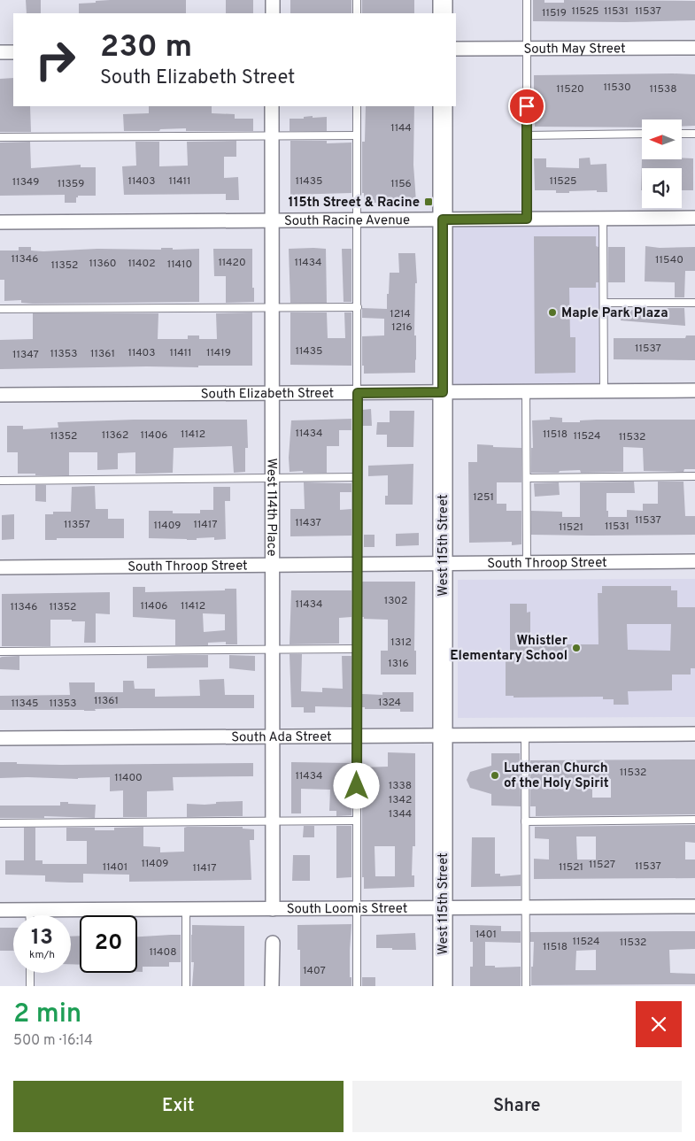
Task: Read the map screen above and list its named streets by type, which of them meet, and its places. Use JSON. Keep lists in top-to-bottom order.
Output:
{
  "streets": {
    "street": [
      "South May Street",
      "South Racine Avenue",
      "South Elizabeth Street",
      "West 114th Place",
      "West 115th Street",
      "South Throop Street",
      "South Ada Street",
      "South Loomis Street"
    ]
  },
  "crossings": [
    ["South Racine Avenue", "West 114th Place"],
    ["South Racine Avenue", "West 115th Street"],
    ["South Elizabeth Street", "West 114th Place"],
    ["South Elizabeth Street", "West 115th Street"],
    ["West 114th Place", "South Throop Street"],
    ["West 114th Place", "South Ada Street"],
    ["West 114th Place", "South Loomis Street"],
    ["West 115th Street", "South Throop Street"],
    ["West 115th Street", "South Ada Street"],
    ["West 115th Street", "South Loomis Street"]
  ],
  "places": {
    "transit": ["115th Street & Racine"],
    "other": ["Maple Park Plaza", "Whistler Elementary School", "Lutheran Church of the Holy Spirit"]
  },
  "house_numbers": [
    "11525",
    "11531",
    "11537",
    "11519",
    "11530",
    "11520",
    "11538",
    "1144",
    "11403",
    "11411",
    "11435",
    "11525",
    "11349",
    "11359",
    "1156",
    "11346",
    "11540",
    "11420",
    "11434",
    "11360",
    "11402",
    "11410",
    "11352",
    "1214",
    "1216",
    "11537",
    "11435",
    "11403",
    "11411",
    "11419",
    "11353",
    "11361",
    "11347",
    "11434",
    "11412",
    "11518",
    "11362",
    "11406",
    "11352",
    "11524",
    "11532",
    "1251",
    "11537",
    "11437",
    "11357",
    "11417",
    "11409",
    "11531",
    "11521",
    "1302",
    "11434",
    "11406",
    "11412",
    "11346",
    "11352",
    "1312",
    "1316",
    "11361",
    "1324",
    "11345",
    "11353",
    "11532",
    "11434",
    "11400",
    "1338",
    "1342",
    "1344",
    "11409",
    "11527",
    "11537",
    "11401",
    "11521",
    "11417",
    "1401",
    "11524",
    "11532",
    "11518",
    "11408",
    "1407"
  ],
  "north": "left",
  "page": {
    "turn": ["230 m", "South Elizabeth Street"],
    "speed": "13 km/h",
    "limit": "20",
    "heading": ["2 min", "500 m · 16:14"],
    "buttons": ["Exit", "Share"]
  }
}
